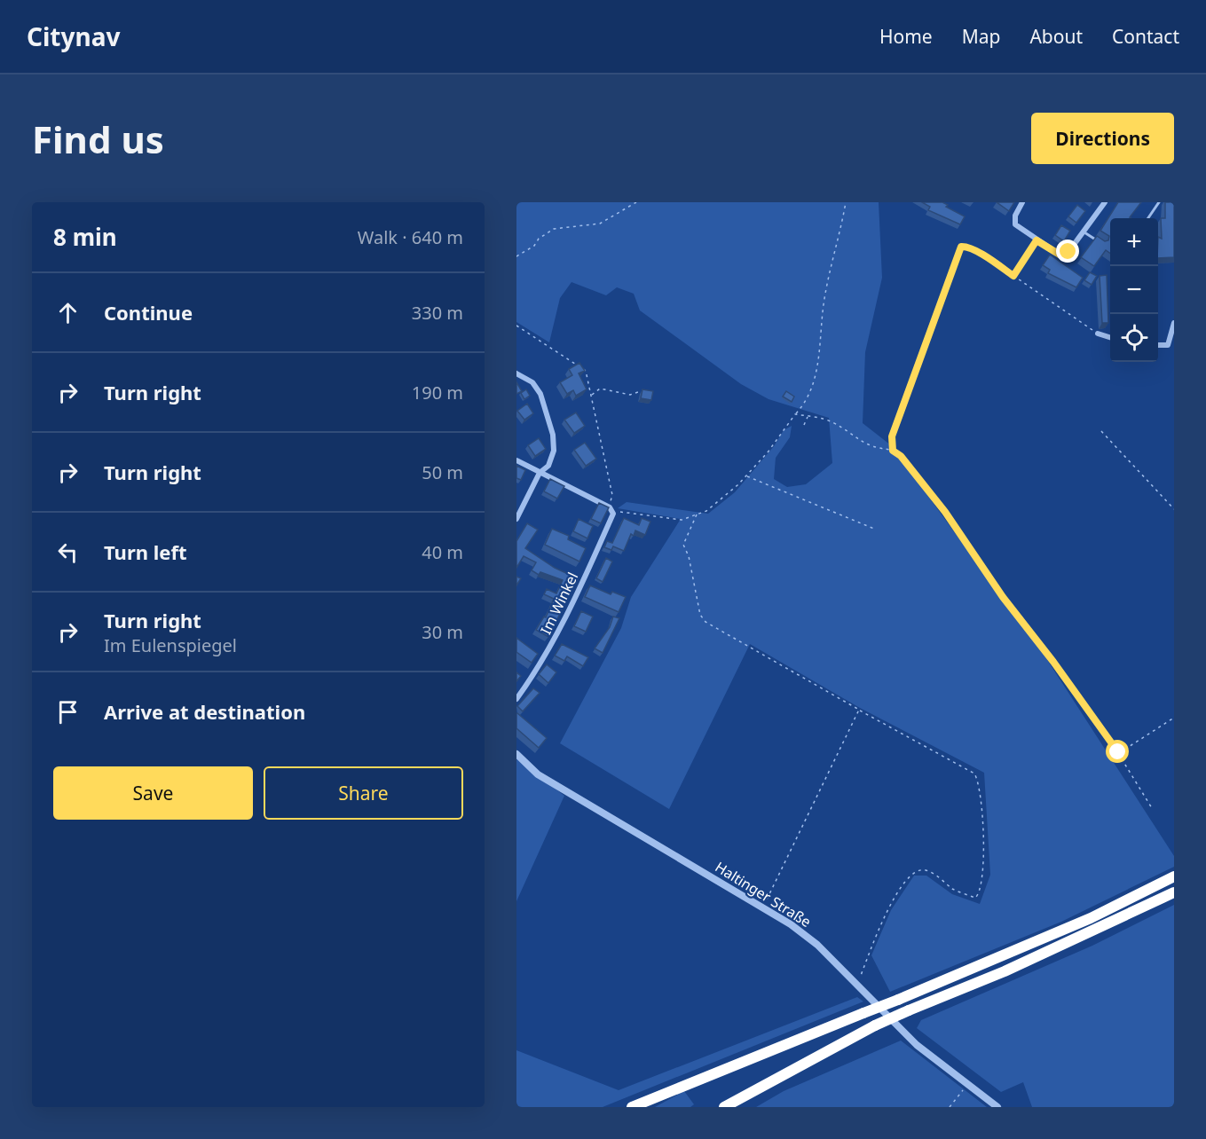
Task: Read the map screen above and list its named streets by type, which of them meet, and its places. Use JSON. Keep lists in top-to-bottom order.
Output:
{
  "streets": {
    "street": ["Im Winkel", "Haltinger Straße"]
  },
  "page": {
    "header": "Citynav",
    "nav": [
      "Home",
      "Map",
      "About",
      "Contact"
    ],
    "buttons": [
      "Directions",
      ["Save", "Share"]
    ],
    "title": "Find us",
    "heading": ["8 min", "Walk · 640 m"],
    "map_buttons": ["+", "−"],
    "list": [
      ["Continue", "330 m"],
      ["Turn right", "190 m"],
      ["Turn right", "50 m"],
      ["Turn left", "40 m"],
      ["Turn right", "Im Eulenspiegel", "30 m"],
      "Arrive at destination"
    ]
  }
}
